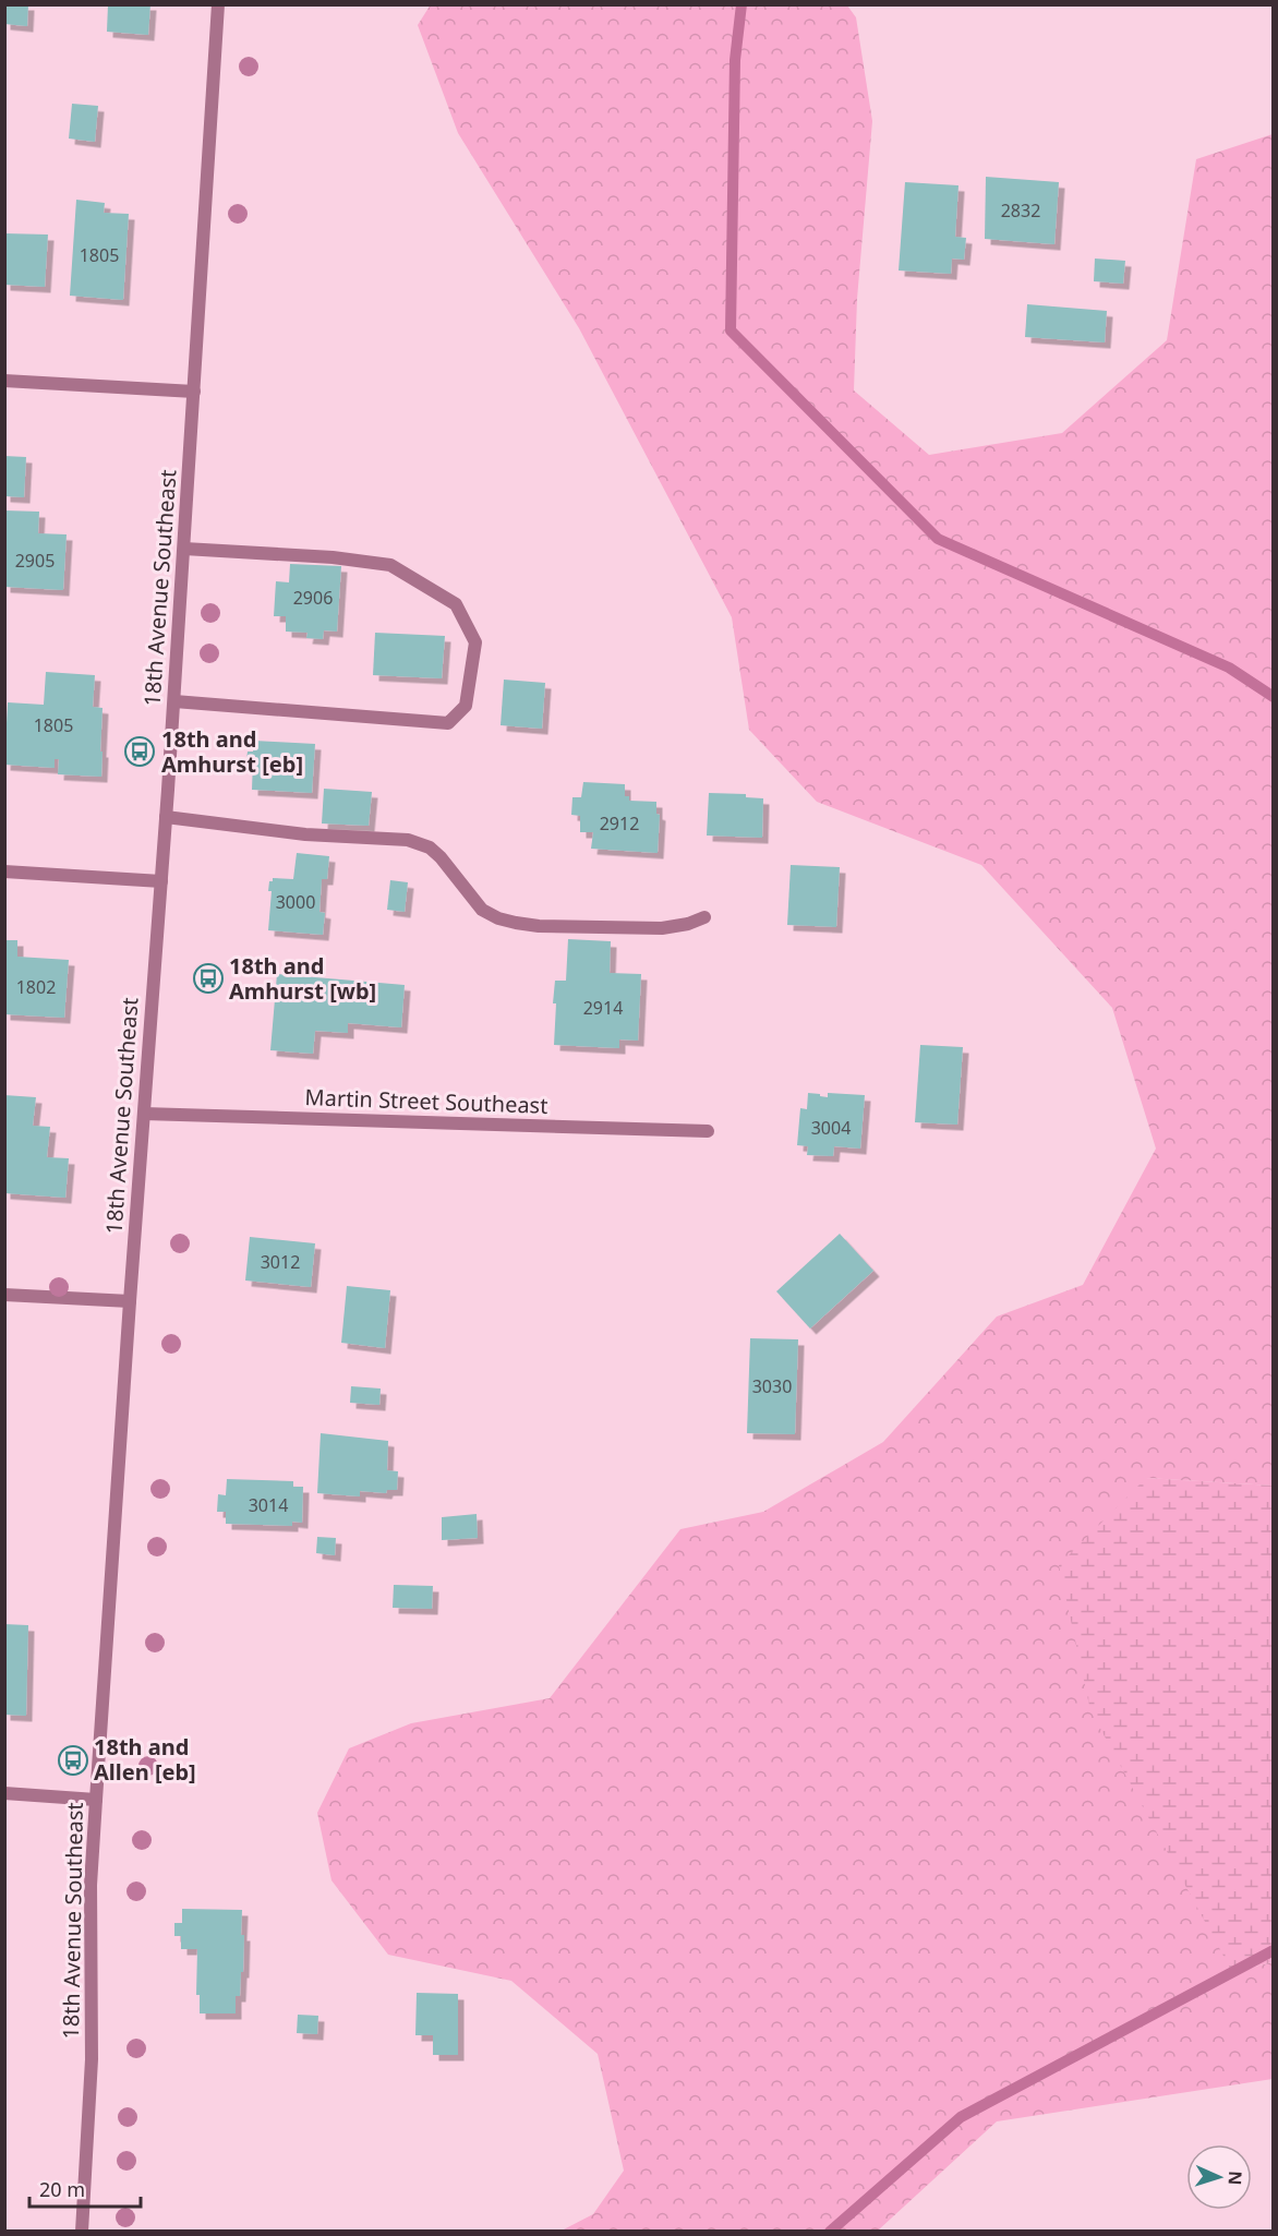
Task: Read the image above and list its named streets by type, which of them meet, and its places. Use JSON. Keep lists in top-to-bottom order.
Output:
{
  "streets": {
    "street": ["18th Avenue Southeast", "Martin Street Southeast"]
  },
  "crossings": [
    ["18th Avenue Southeast", "Martin Street Southeast"]
  ],
  "places": {
    "bus stop": ["18th and Amhurst [eb]", "18th and Amhurst [wb]", "18th and Allen [eb]"]
  },
  "house_numbers": [
    "2832",
    "1805",
    "2905",
    "2906",
    "1805",
    "2912",
    "3000",
    "1802",
    "2914",
    "3004",
    "3012",
    "3030",
    "3014"
  ],
  "scale_bar": "20 m",
  "north": "right"
}
